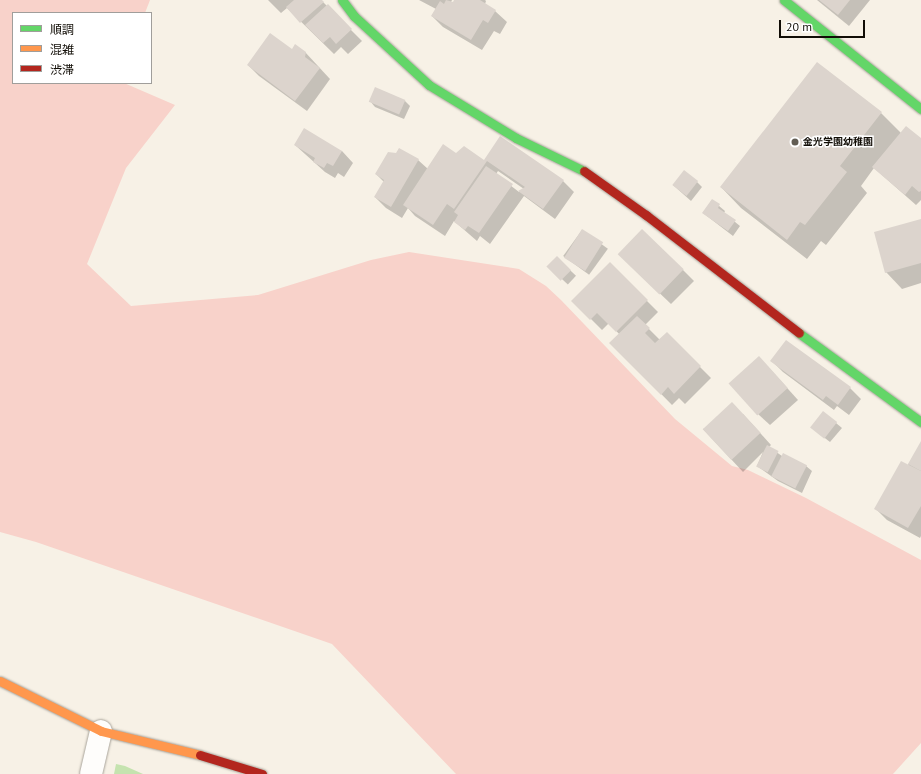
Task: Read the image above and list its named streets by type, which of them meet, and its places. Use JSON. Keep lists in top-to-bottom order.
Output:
{
  "places": ["金光学園幼稚園"],
  "legend": ["順調", "混雑", "渋滞"],
  "scale_bar": "20 m"
}
